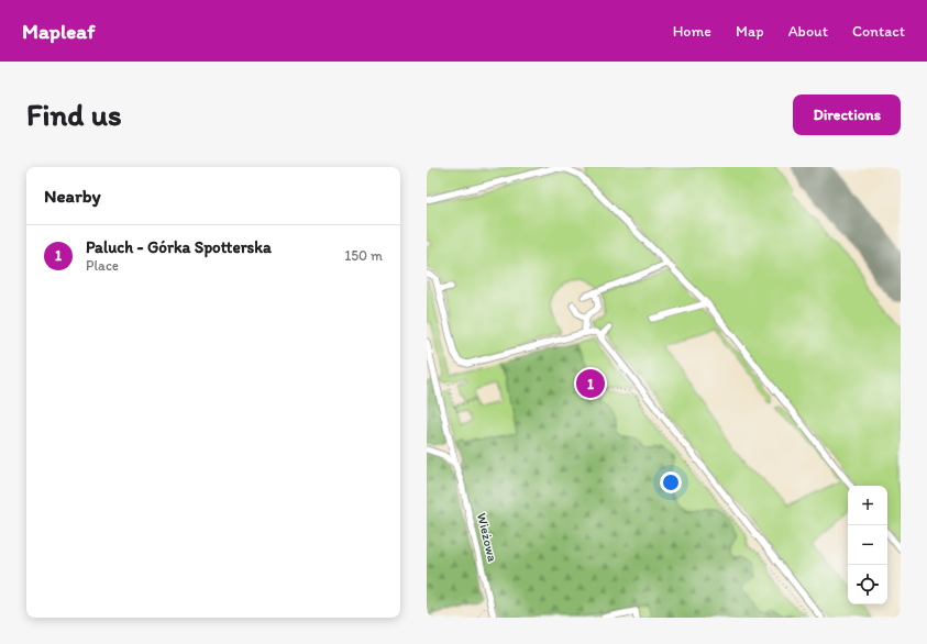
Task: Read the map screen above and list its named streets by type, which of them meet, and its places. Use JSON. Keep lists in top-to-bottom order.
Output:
{
  "streets": {
    "lane": ["Wieżowa"]
  },
  "page": {
    "header": "Mapleaf",
    "nav": [
      "Home",
      "Map",
      "About",
      "Contact"
    ],
    "buttons": "Directions",
    "title": "Find us",
    "heading": "Nearby",
    "list": [
      {
        "mark": "1",
        "name": "Paluch - Górka Spotterska",
        "note": "Place",
        "value": "150 m"
      }
    ],
    "pins": "1",
    "map_buttons": ["+", "−"]
  }
}
